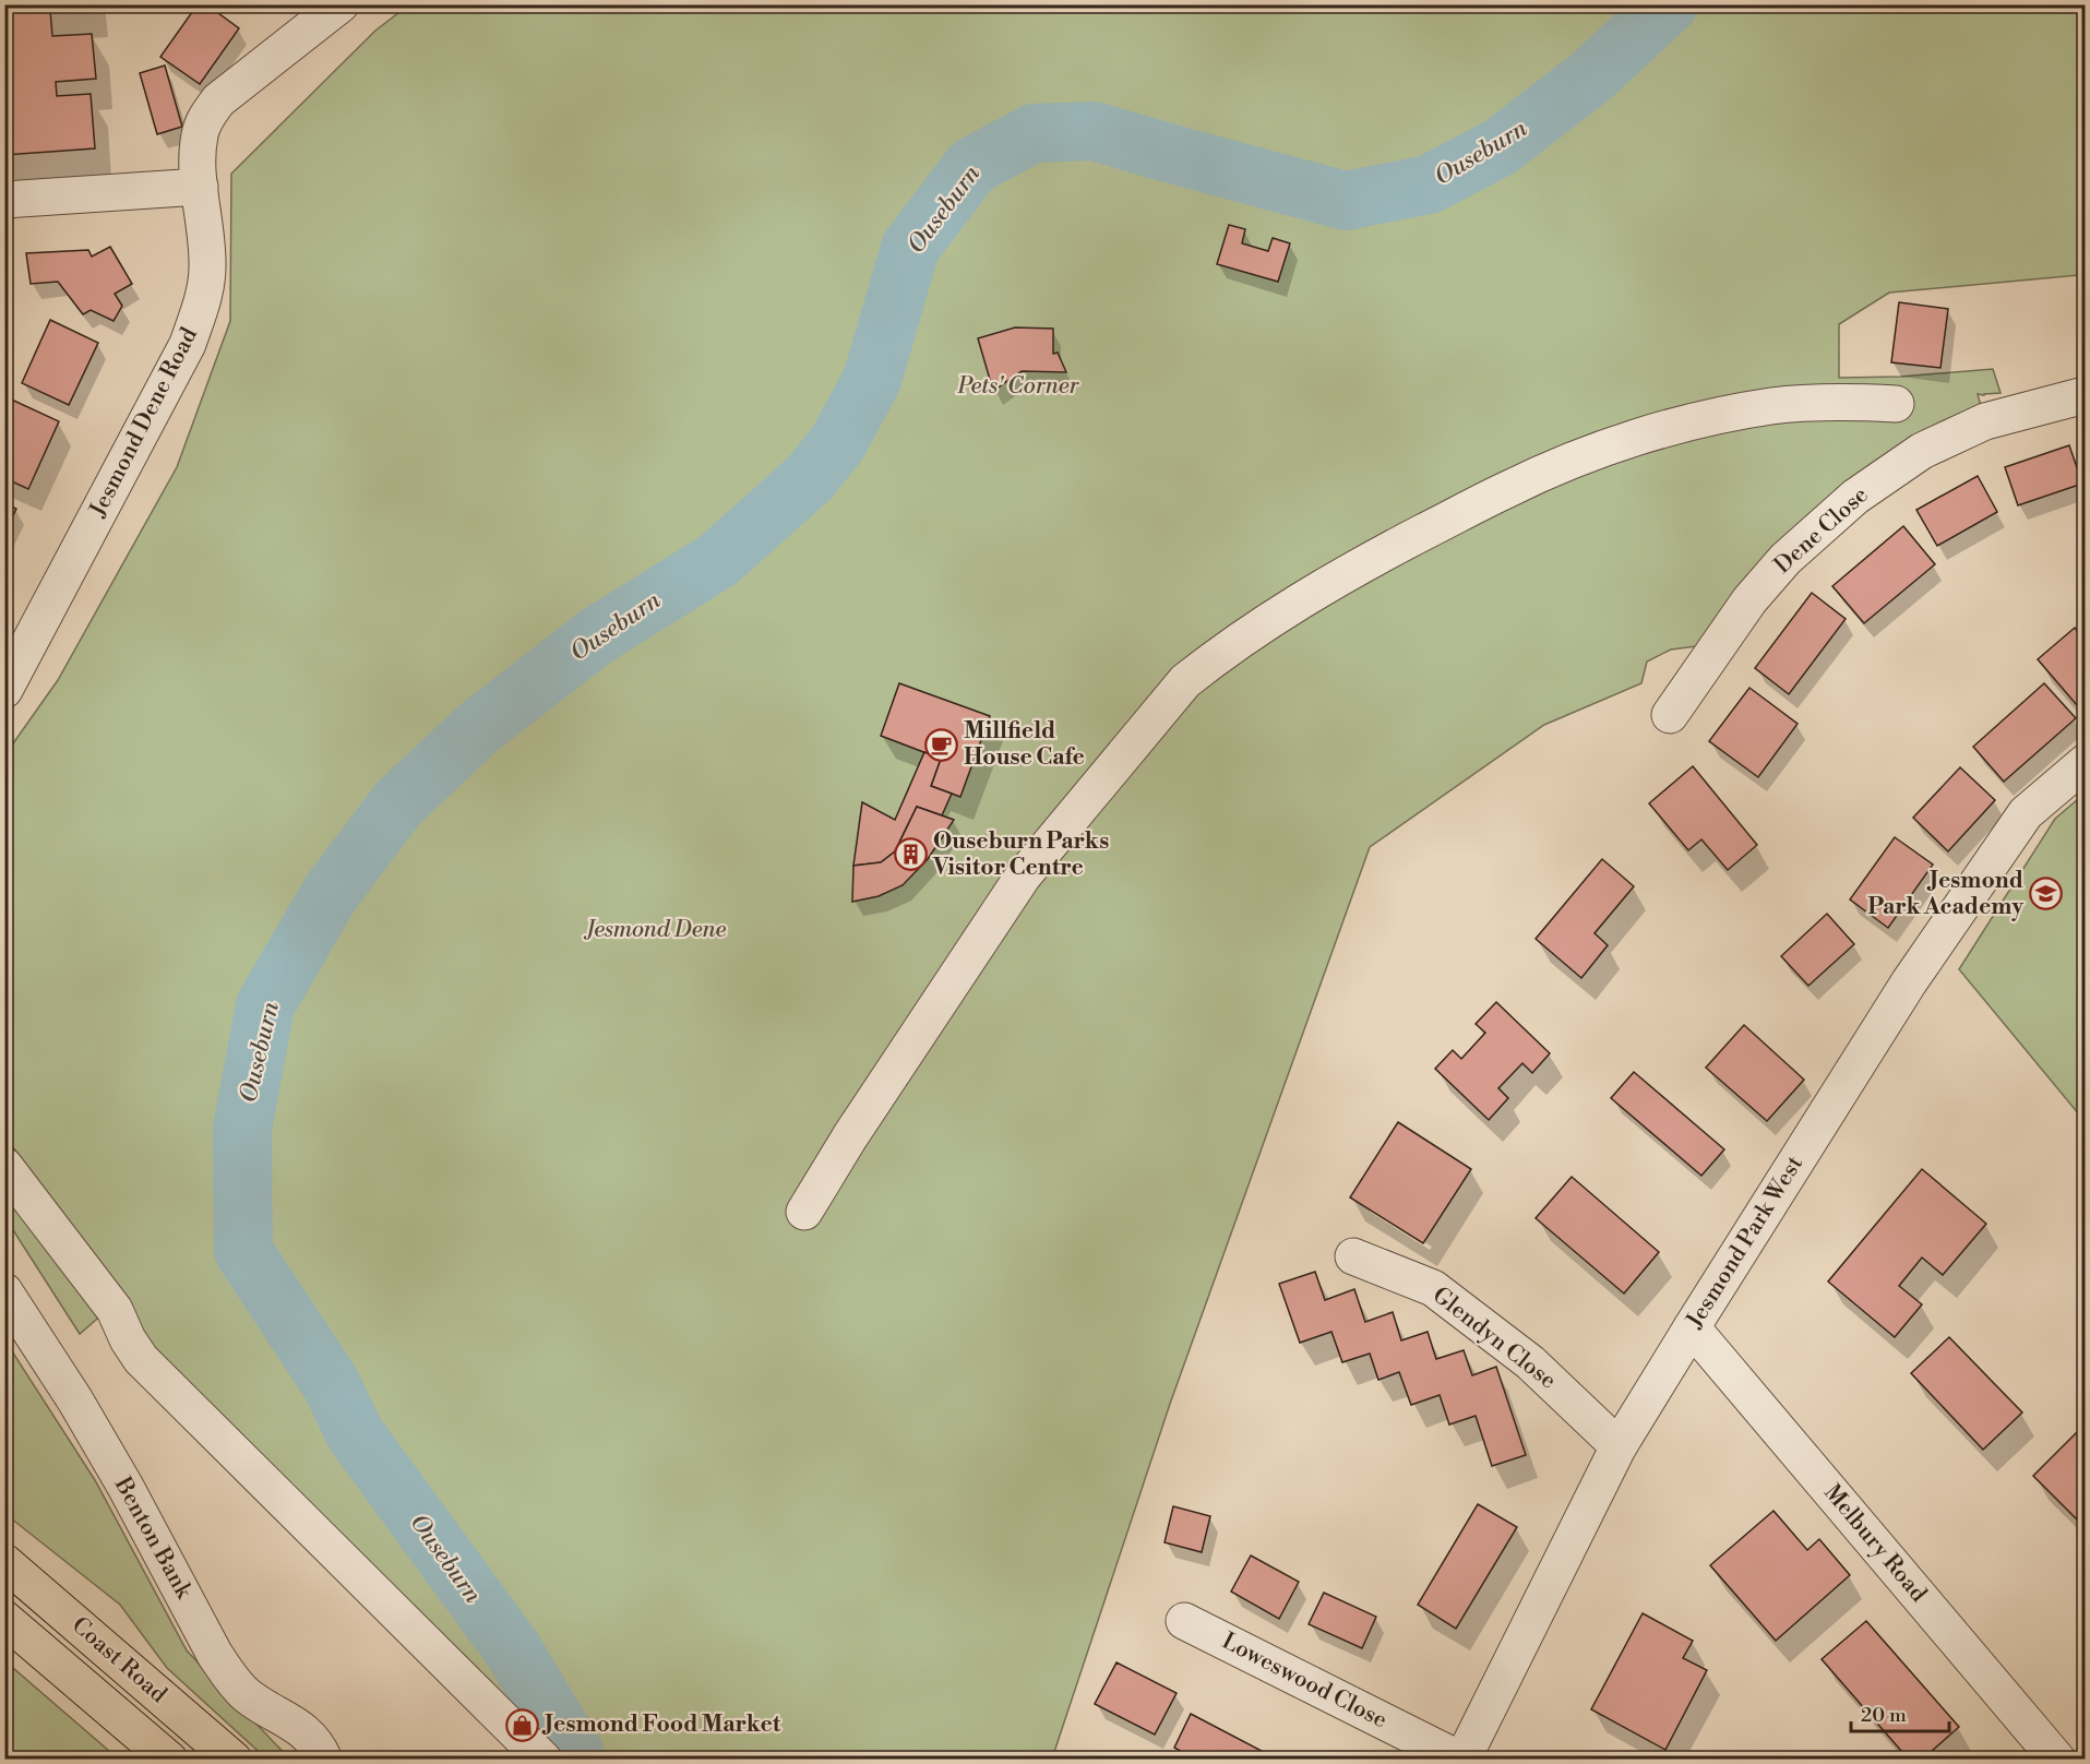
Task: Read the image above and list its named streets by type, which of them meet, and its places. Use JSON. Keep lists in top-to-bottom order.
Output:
{
  "streets": {
    "highway": ["Coast Road"],
    "street": [
      "Jesmond Dene Road",
      "Dene Close",
      "Jesmond Park West",
      "Glendyn Close",
      "Benton Bank",
      "Melbury Road",
      "Loweswood Close"
    ]
  },
  "crossings": [
    ["Jesmond Park West", "Glendyn Close"],
    ["Jesmond Park West", "Melbury Road"],
    ["Jesmond Park West", "Loweswood Close"]
  ],
  "water": ["Ouseburn"],
  "parks": ["Pets' Corner", "Jesmond Dene"],
  "places": {
    "cafe": ["Millfield House Cafe"],
    "building": ["Ouseburn Parks Visitor Centre"],
    "school or university": ["Jesmond Park Academy"],
    "shop": ["Jesmond Food Market"]
  },
  "scale_bar": "20 m"
}
